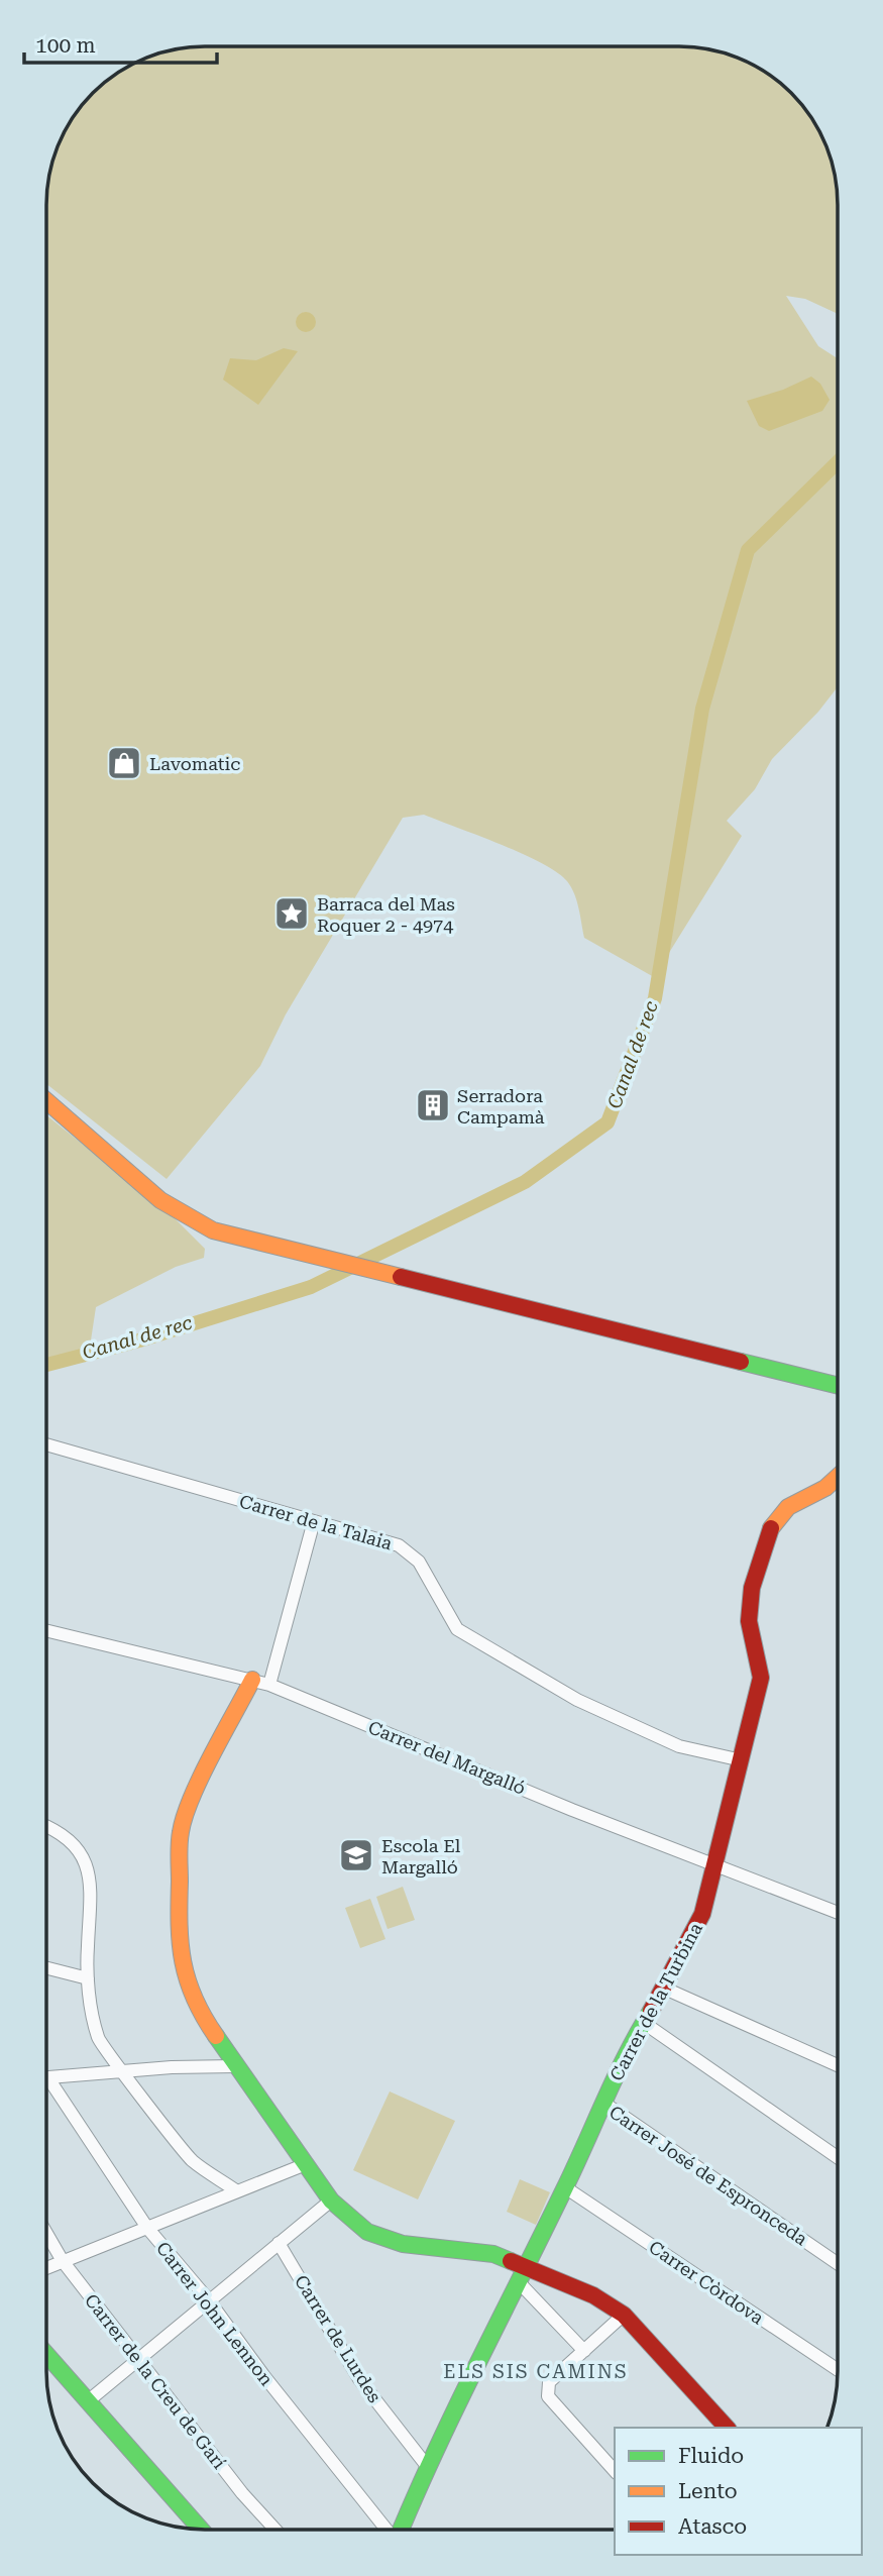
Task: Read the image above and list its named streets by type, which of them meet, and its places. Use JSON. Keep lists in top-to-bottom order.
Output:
{
  "streets": {
    "street": [
      "Carrer de la Talaia",
      "Carrer del Margalló",
      "Carrer de la Turbina",
      "Carrer José de Espronceda",
      "Carrer Còrdova",
      "Carrer John Lennon",
      "Carrer de Lurdes",
      "Carrer de la Creu de Garí"
    ]
  },
  "crossings": [
    ["Carrer de la Talaia", "Carrer de la Turbina"],
    ["Carrer del Margalló", "Carrer de la Turbina"],
    ["Carrer de la Turbina", "Carrer José de Espronceda"],
    ["Carrer de la Turbina", "Carrer Còrdova"],
    ["Carrer de la Turbina", "Carrer de Lurdes"]
  ],
  "districts": ["ELS SIS CAMINS"],
  "water": ["Canal de rec"],
  "places": {
    "shop": ["Lavomatic"],
    "place": ["Barraca del Mas Roquer 2 - 4974"],
    "building": ["Serradora Campamà"],
    "school or university": ["Escola El Margalló"]
  },
  "legend": ["Fluido", "Lento", "Atasco"],
  "scale_bar": "100 m"
}
